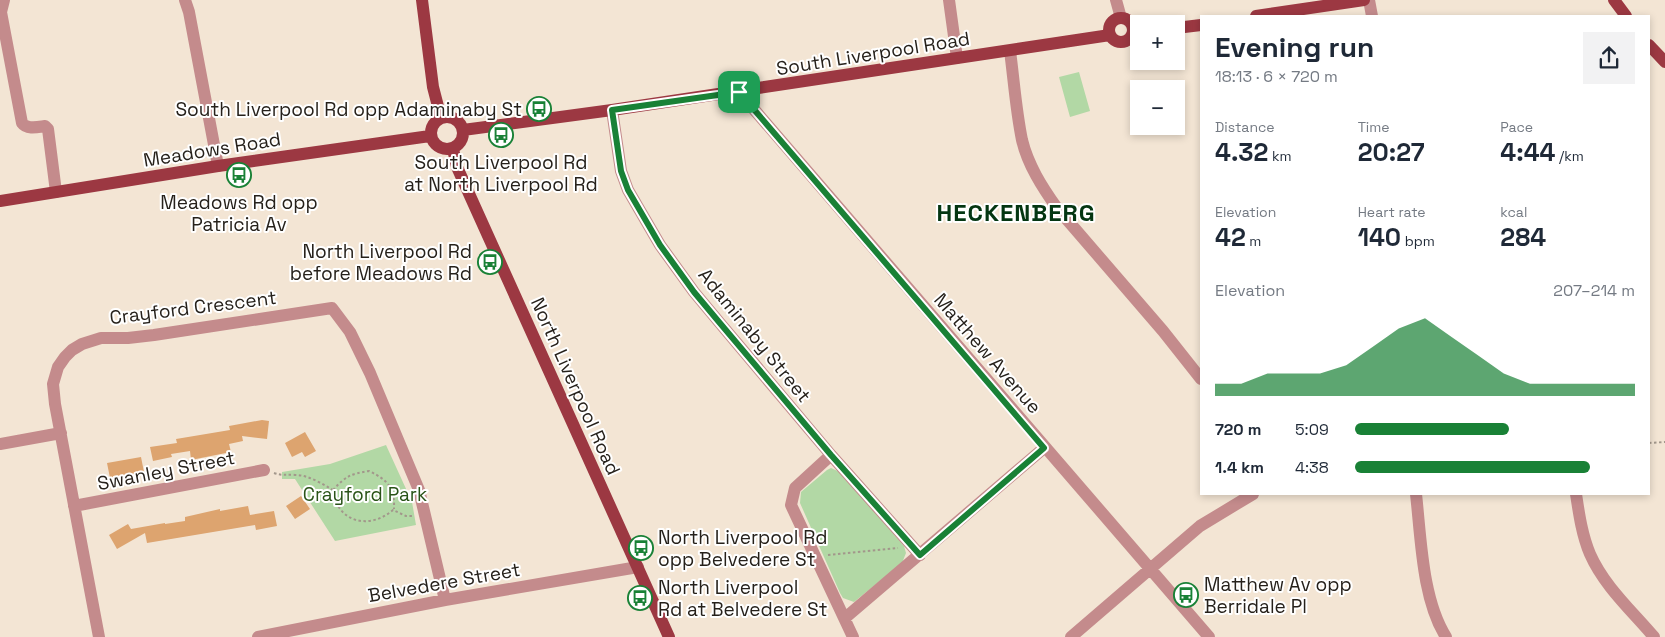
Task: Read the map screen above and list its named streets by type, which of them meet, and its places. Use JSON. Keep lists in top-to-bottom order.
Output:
{
  "streets": {
    "main road": ["South Liverpool Road", "Meadows Road", "North Liverpool Road"],
    "street": [
      "Crayford Crescent",
      "Adaminaby Street",
      "Matthew Avenue",
      "Swanley Street",
      "Belvedere Street"
    ]
  },
  "crossings": [
    ["South Liverpool Road", "Meadows Road"],
    ["South Liverpool Road", "Adaminaby Street"],
    ["South Liverpool Road", "Matthew Avenue"],
    ["South Liverpool Road", "North Liverpool Road"],
    ["Meadows Road", "North Liverpool Road"],
    ["Crayford Crescent", "Swanley Street"],
    ["Crayford Crescent", "Belvedere Street"],
    ["North Liverpool Road", "Belvedere Street"]
  ],
  "districts": ["HECKENBERG"],
  "parks": ["Crayford Park"],
  "places": {
    "bus stop": [
      "South Liverpool Rd opp Adaminaby St",
      "South Liverpool Rd at North Liverpool Rd",
      "Meadows Rd opp Patricia Av",
      "North Liverpool Rd before Meadows Rd",
      "North Liverpool Rd opp Belvedere St",
      "Matthew Av opp Berridale Pl",
      "North Liverpool Rd at Belvedere St"
    ]
  },
  "page": {
    "map_buttons": ["+", "−"],
    "heading": ["Evening run", "18:13 · 6 × 720 m"],
    "stats": [
      ["Distance", "4.32 km"],
      ["Time", "20:27"],
      ["Pace", "4:44 /km"],
      ["Elevation", "42 m"],
      ["Heart rate", "140 bpm"],
      ["kcal", "284"]
    ],
    "chart": ["Elevation", "207–214 m"],
    "list": [
      {
        "name": "720 m",
        "note": "5:09"
      },
      {
        "name": "1.4 km",
        "note": "4:38"
      }
    ]
  }
}
